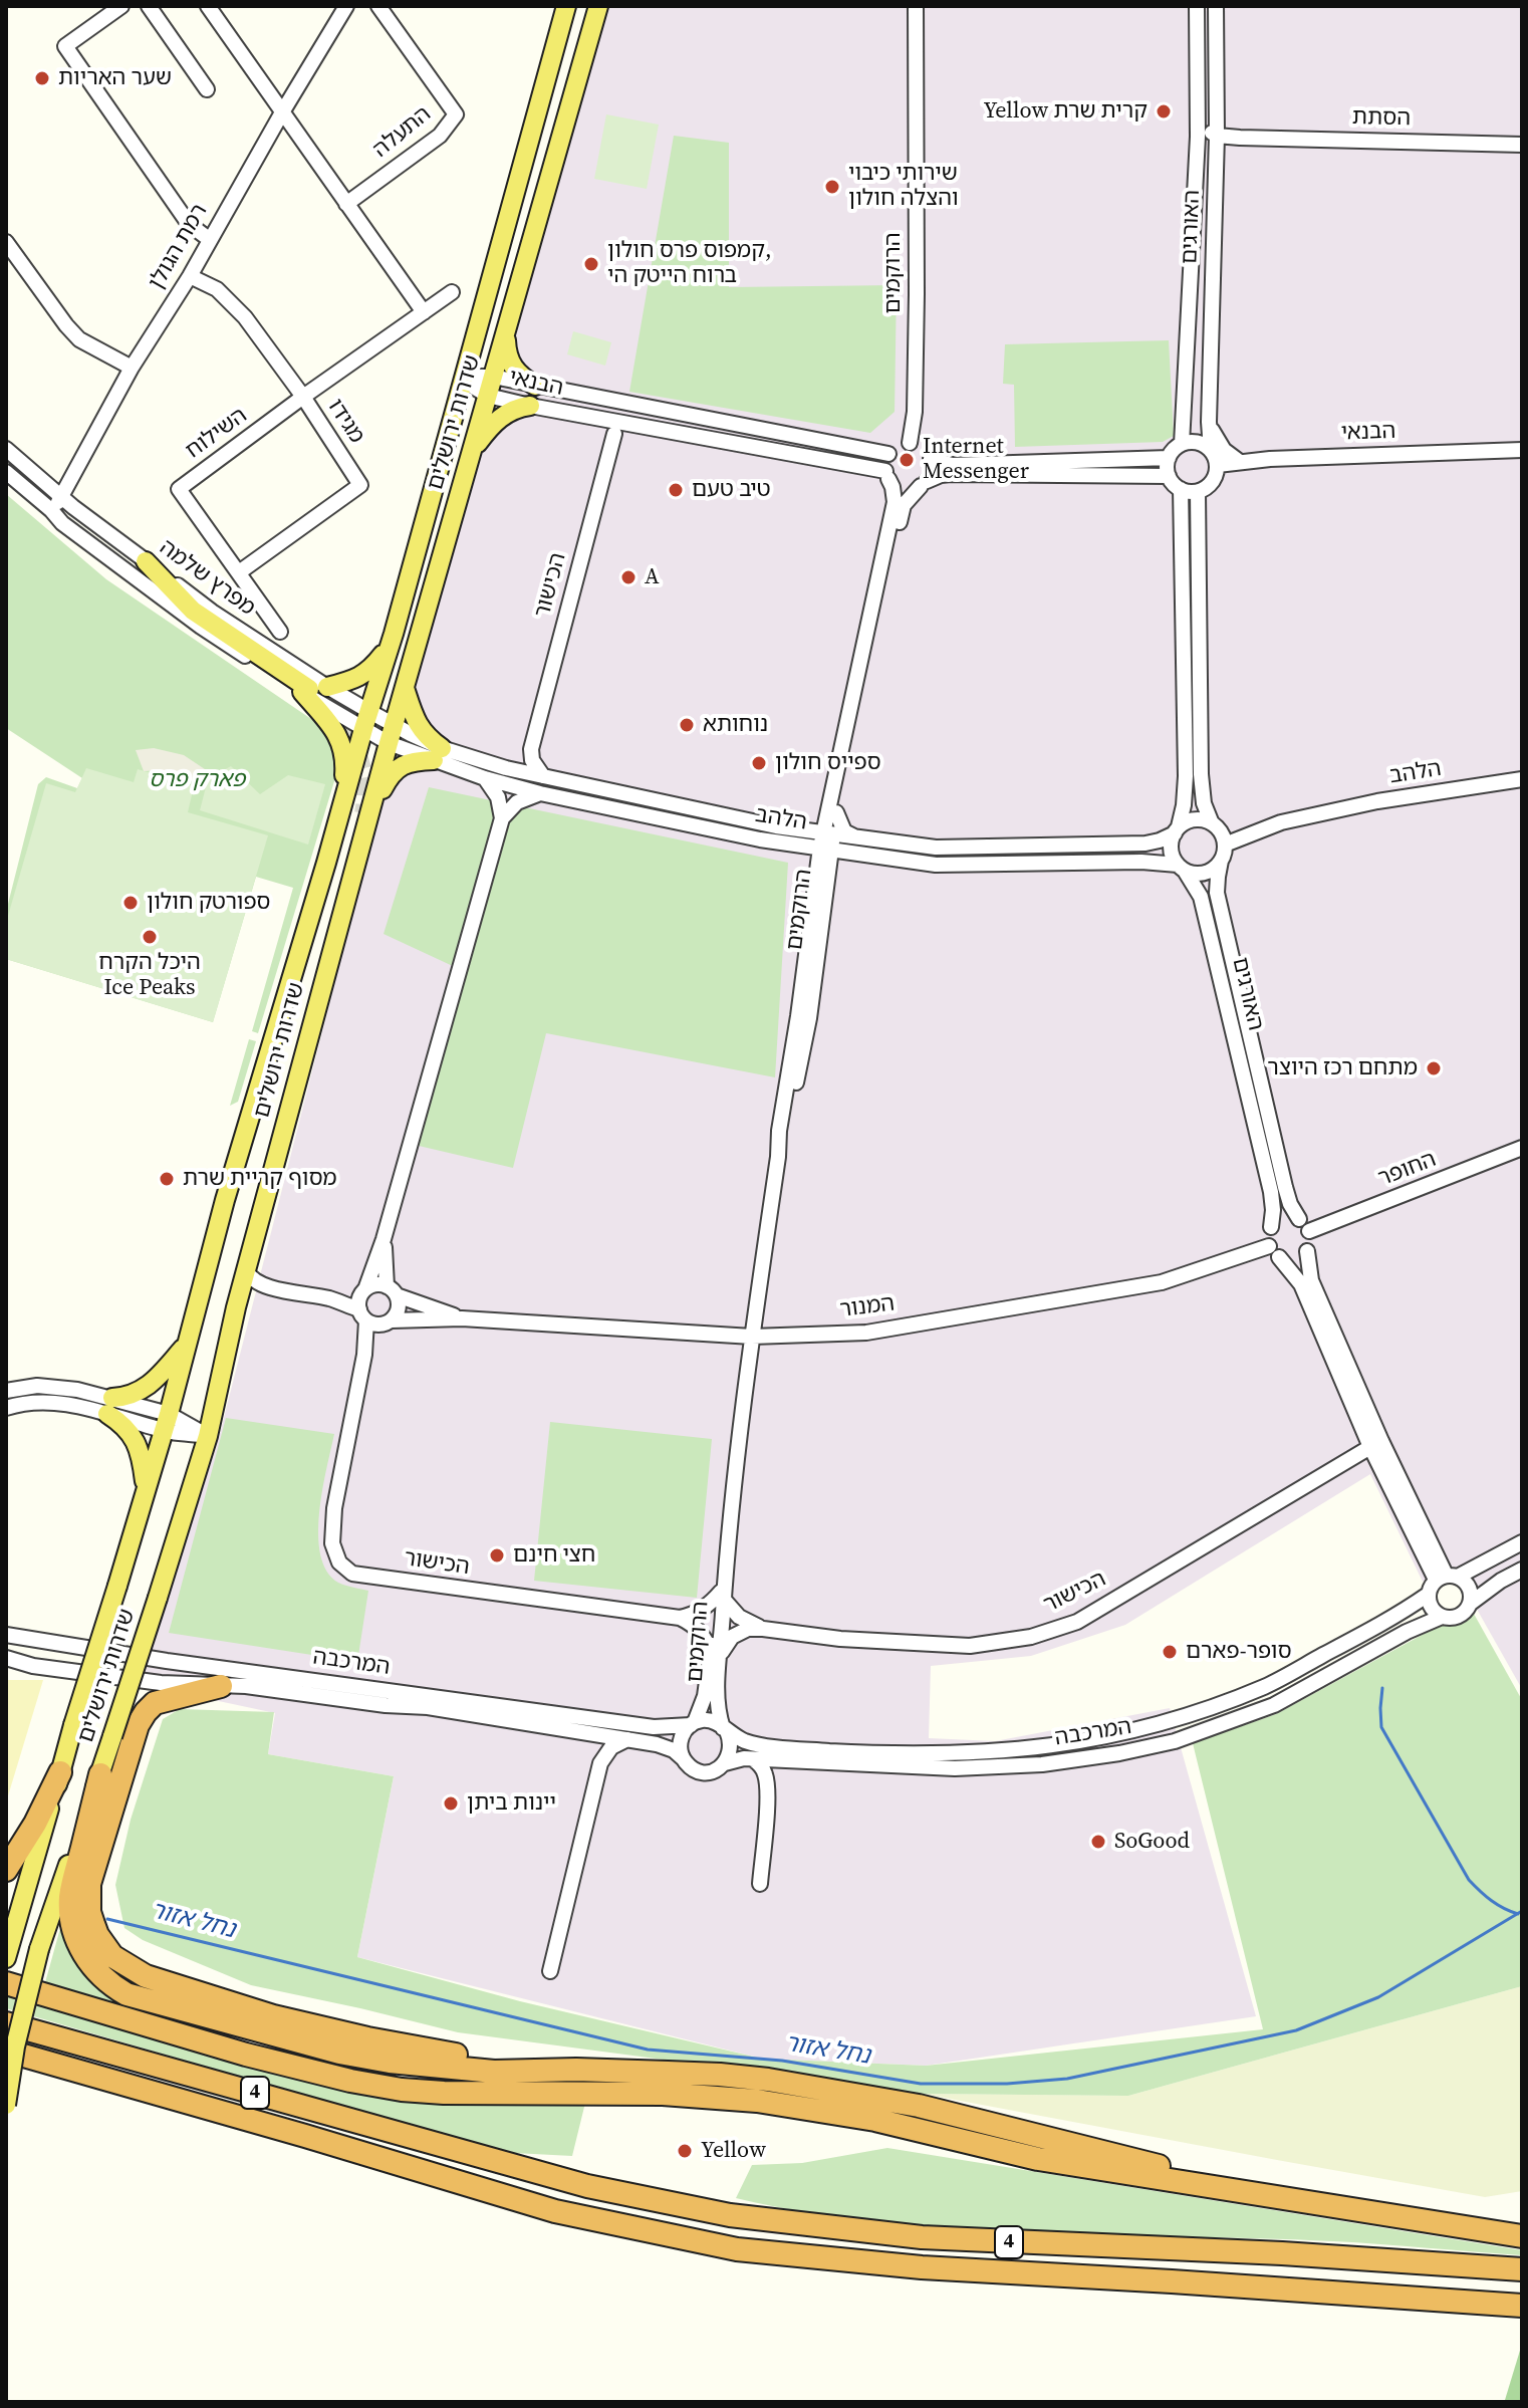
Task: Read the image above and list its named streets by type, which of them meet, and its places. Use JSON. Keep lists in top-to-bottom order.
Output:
{
  "streets": {
    "highway": ["4"],
    "main road": ["שדרות ירושלים"],
    "street": [
      "הסתת",
      "התעלה",
      "האורגים",
      "רמת הגולן",
      "הרוקמים",
      "הבנאי",
      "מגידו",
      "השילוח",
      "מפרץ שלמה",
      "הכישור",
      "הלהב",
      "החופר",
      "המנור",
      "המרכבה"
    ]
  },
  "crossings": [
    ["הסתת", "האורגים"],
    ["האורגים", "הבנאי"],
    ["האורגים", "הלהב"],
    ["האורגים", "החופר"],
    ["האורגים", "המנור"],
    ["רמת הגולן", "מגידו"],
    ["רמת הגולן", "מפרץ שלמה"],
    ["הרוקמים", "הבנאי"],
    ["הרוקמים", "הכישור"],
    ["הרוקמים", "הלהב"],
    ["הרוקמים", "המנור"],
    ["הרוקמים", "המרכבה"],
    ["הבנאי", "שדרות ירושלים"],
    ["מגידו", "השילוח"],
    ["שדרות ירושלים", "מפרץ שלמה"],
    ["שדרות ירושלים", "הלהב"],
    ["שדרות ירושלים", "המנור"],
    ["מפרץ שלמה", "הלהב"],
    ["הכישור", "המנור"],
    ["החופר", "המנור"]
  ],
  "water": ["נחל אזור"],
  "parks": ["פארק פרס"],
  "places": [
    "שער האריות",
    "Yellow קרית שרת",
    "שירותי כיבוי והצלה חולון",
    "קמפוס פרס חולון, ברוח הייטק הי",
    "Internet Messenger",
    "טיב טעם",
    "A",
    "נוחותא",
    "ספייס חולון",
    "ספורטק חולון",
    "היכל הקרח Ice Peaks",
    "מתחם רכז היוצר",
    "מסוף קריית שרת",
    "חצי חינם",
    "סופר-פארם",
    "יינות ביתן",
    "SoGood",
    "Yellow"
  ]
}
